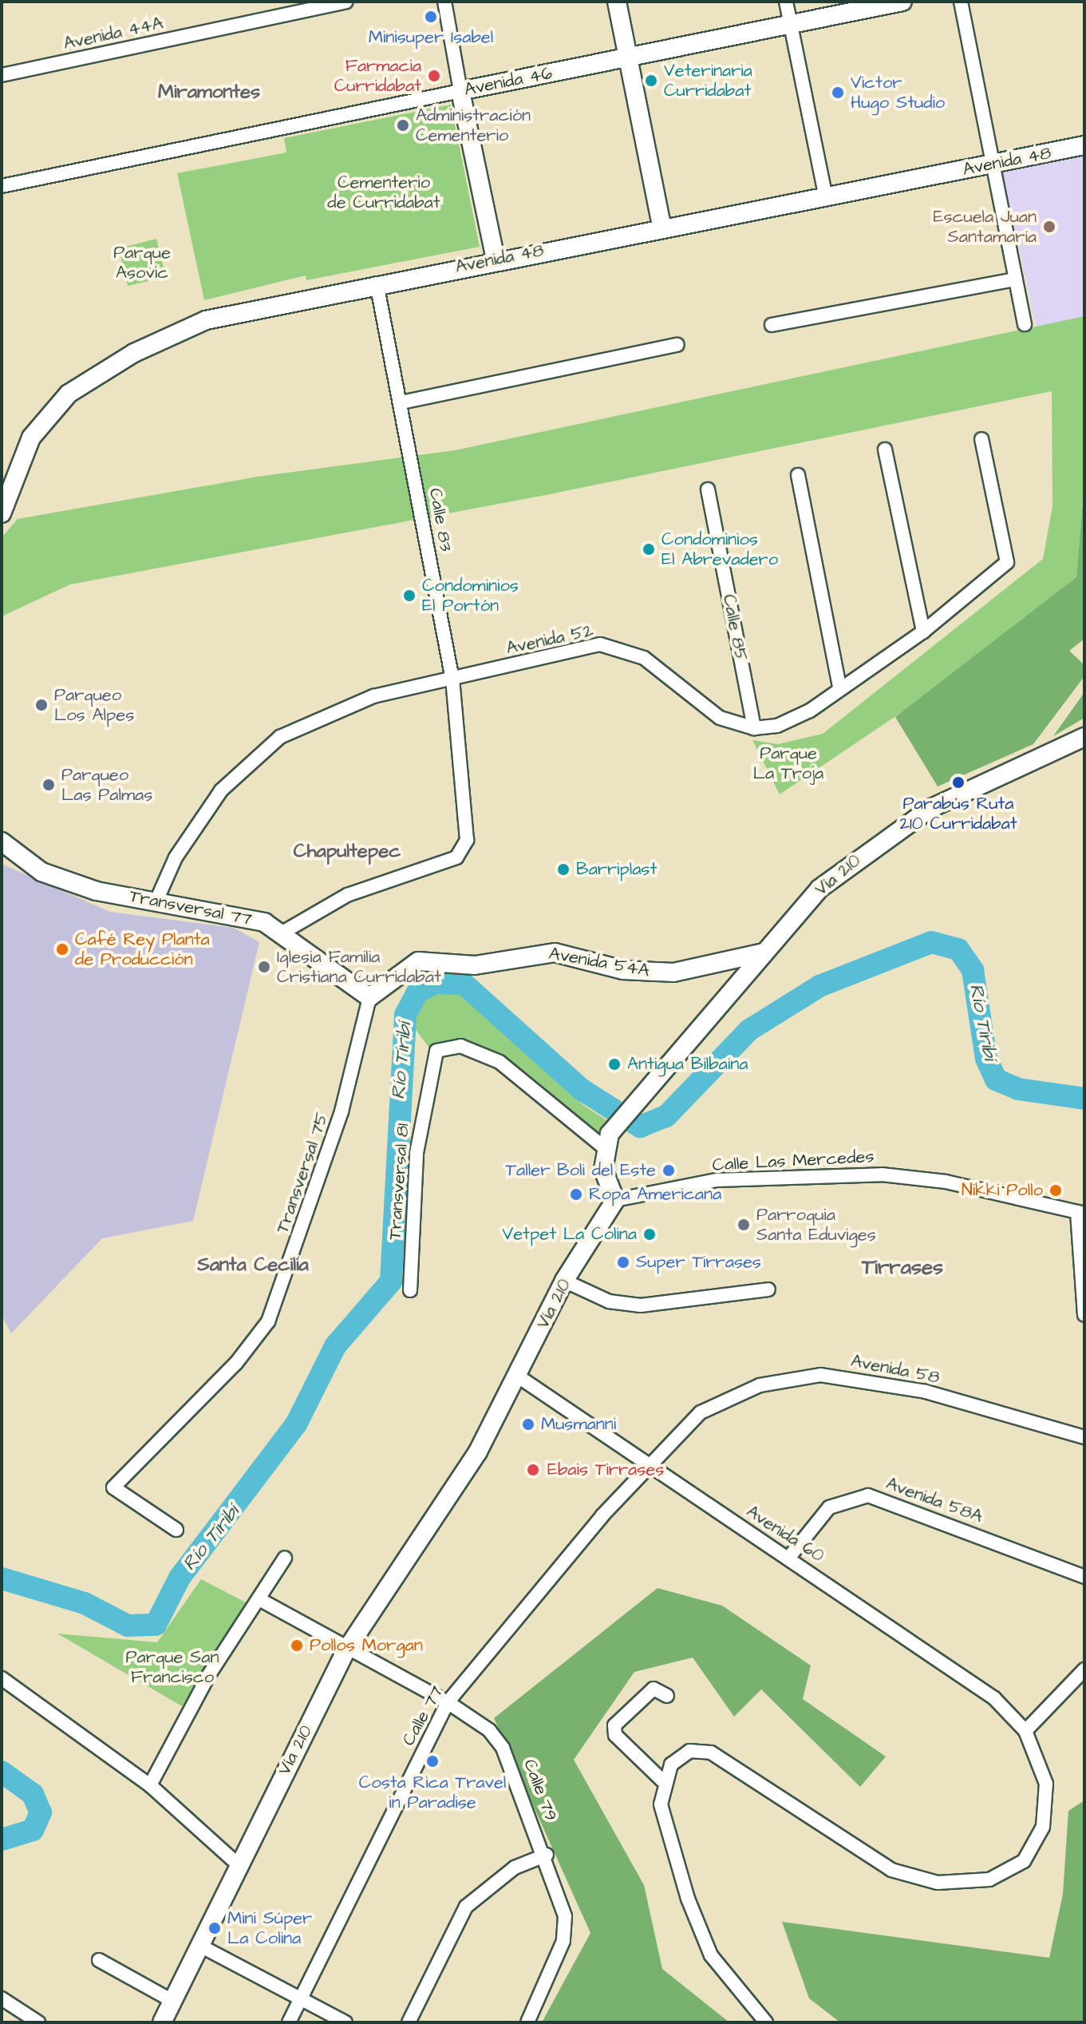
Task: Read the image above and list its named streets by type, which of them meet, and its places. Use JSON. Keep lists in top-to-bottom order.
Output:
{
  "streets": {
    "main road": [
      "Avenida 46",
      "Avenida 48",
      "Vía 210",
      "Transversal 77",
      "Avenida 54A"
    ],
    "street": [
      "Avenida 44A",
      "Calle 83",
      "Calle 85",
      "Avenida 52",
      "Calle Las Mercedes",
      "Transversal 75",
      "Transversal 81",
      "Avenida 58",
      "Avenida 58A",
      "Avenida 60",
      "Calle 77",
      "Calle 79"
    ]
  },
  "crossings": [
    ["Avenida 48", "Calle 83"],
    ["Calle 83", "Avenida 52"],
    ["Calle 83", "Transversal 77"],
    ["Calle 85", "Avenida 52"],
    ["Avenida 52", "Transversal 77"],
    ["Vía 210", "Avenida 54A"],
    ["Vía 210", "Calle Las Mercedes"],
    ["Vía 210", "Transversal 81"],
    ["Vía 210", "Avenida 60"],
    ["Vía 210", "Calle 79"],
    ["Transversal 77", "Avenida 54A"],
    ["Transversal 77", "Transversal 75"],
    ["Avenida 54A", "Transversal 75"],
    ["Avenida 58", "Avenida 60"],
    ["Avenida 58", "Calle 77"],
    ["Avenida 58A", "Avenida 60"],
    ["Avenida 60", "Calle 77"],
    ["Calle 77", "Calle 79"]
  ],
  "districts": [
    "Miramontes",
    "Chapultepec",
    "Santa Cecilia",
    "Tirrases"
  ],
  "water": ["Río Tiribí"],
  "parks": [
    "Cementerio de Curridabat",
    "Parque Asovic",
    "Parque La Troja",
    "Parque San Francisco"
  ],
  "places": [
    "Minisuper Isabel",
    "Farmacia Curridabat",
    "Veterinaria Curridabat",
    "Victor Hugo Studio",
    "Administración Cementerio",
    "Escuela Juan Santamaría",
    "Condominios El Abrevadero",
    "Condominios El Portón",
    "Parqueo Los Alpes",
    "Parabús Ruta 210 Curridabat",
    "Parqueo Las Palmas",
    "Barriplast",
    "Café Rey Planta de Producción",
    "Iglesia Familia Cristiana Curridabat",
    "Antigua Bilbaína",
    "Taller Boli del Este",
    "Nikki Pollo",
    "Ropa Americana",
    "Parroquia Santa Eduviges",
    "Vetpet La Colina",
    "Super Tirrases",
    "Musmanni",
    "Ebais Tirrases",
    "Pollos Morgan",
    "Costa Rica Travel in Paradise",
    "Mini Súper La Colina"
  ]
}
